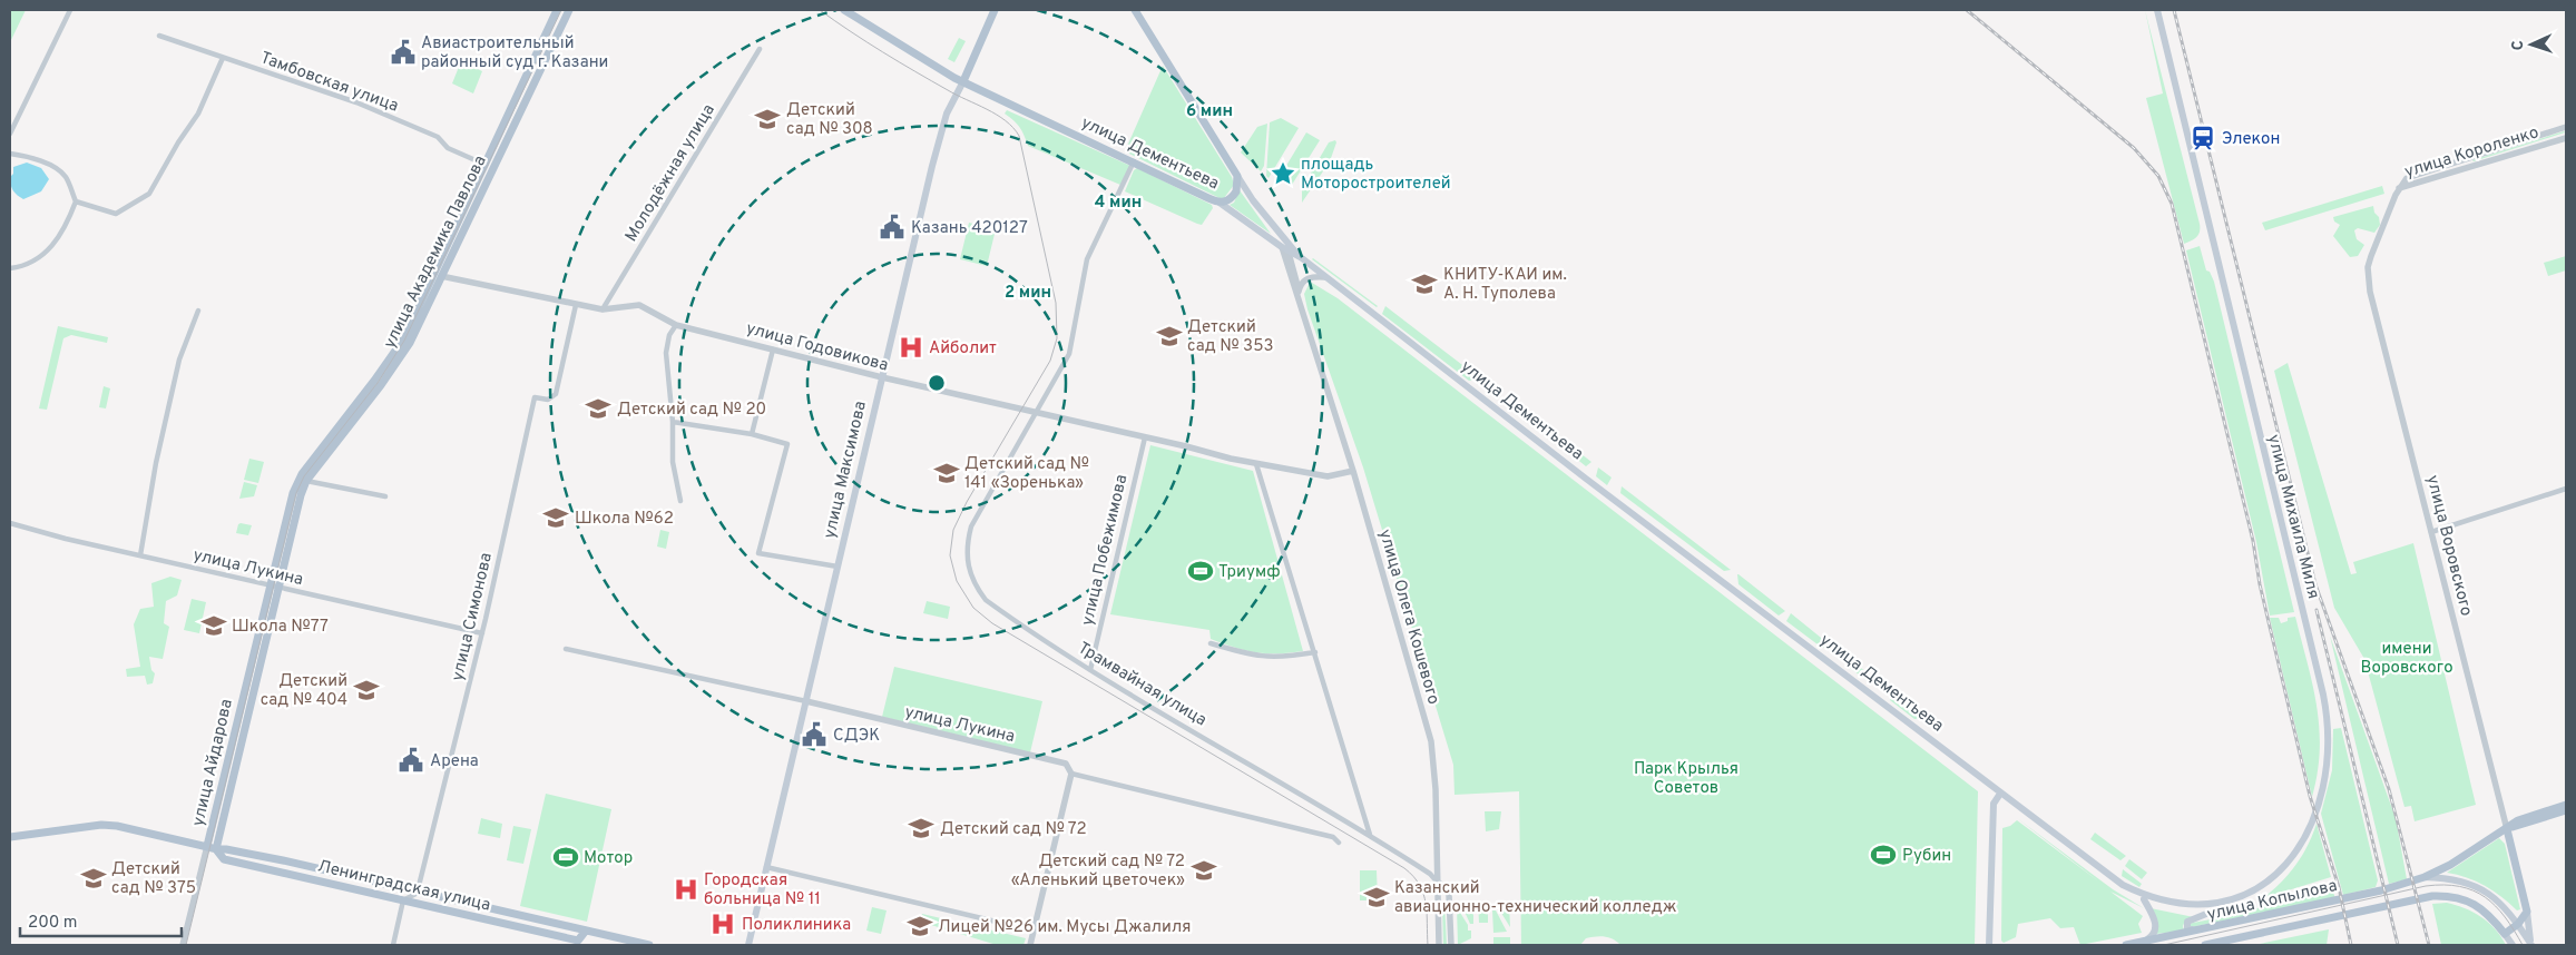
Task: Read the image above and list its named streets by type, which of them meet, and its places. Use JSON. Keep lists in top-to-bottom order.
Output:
{
  "streets": {
    "main road": [
      "улица Дементьева",
      "улица Академика Павлова",
      "улица Максимова",
      "улица Михаила Миля",
      "улица Воровского",
      "улица Олега Кошевого",
      "улица Айдарова",
      "Ленинградская улица",
      "улица Копылова"
    ],
    "street": [
      "Тамбовская улица",
      "улица Короленко",
      "Молодёжная улица",
      "улица Годовикова",
      "улица Побежимова",
      "улица Лукина",
      "улица Симонова",
      "Трамвайная улица"
    ]
  },
  "crossings": [
    ["Тамбовская улица", "улица Академика Павлова"],
    ["улица Короленко", "улица Воровского"],
    ["улица Дементьева", "улица Максимова"],
    ["улица Дементьева", "улица Михаила Миля"],
    ["улица Дементьева", "улица Олега Кошевого"],
    ["улица Дементьева", "Трамвайная улица"],
    ["Молодёжная улица", "улица Годовикова"],
    ["улица Академика Павлова", "улица Годовикова"],
    ["улица Академика Павлова", "улица Лукина"],
    ["улица Академика Павлова", "улица Айдарова"],
    ["улица Годовикова", "улица Максимова"],
    ["улица Годовикова", "улица Побежимова"],
    ["улица Годовикова", "улица Симонова"],
    ["улица Годовикова", "улица Олега Кошевого"],
    ["улица Годовикова", "Трамвайная улица"],
    ["улица Максимова", "улица Лукина"],
    ["улица Воровского", "улица Копылова"],
    ["улица Побежимова", "Трамвайная улица"],
    ["улица Лукина", "улица Симонова"],
    ["улица Лукина", "улица Айдарова"],
    ["улица Симонова", "Ленинградская улица"],
    ["улица Олега Кошевого", "Трамвайная улица"],
    ["улица Айдарова", "Ленинградская улица"]
  ],
  "parks": ["имени Воровского", "Парк Крылья Советов"],
  "places": {
    "public building": [
      "Авиастроительный районный суд г. Казани",
      "Казань 420127",
      "СДЭК",
      "Арена"
    ],
    "school or university": [
      "Детский сад № 308",
      "КНИТУ-КАИ им. А. Н. Туполева",
      "Детский сад № 353",
      "Детский сад № 20",
      "Детский сад № 141 «Зоренька»",
      "Школа №62",
      "Школа №77",
      "Детский сад № 404",
      "Детский сад № 72",
      "Детский сад № 72 «Аленький цветочек»",
      "Детский сад № 375",
      "Казанский авиационно-технический колледж",
      "Лицей №26 им. Мусы Джалиля"
    ],
    "station": ["Элекон"],
    "place": ["площадь Моторостроителей"],
    "hospital": ["Айболит", "Городская больница № 11", "Поликлиника"],
    "sports": ["Триумф", "Рубин", "Мотор"]
  },
  "scale_bar": "200 m",
  "north": "left",
  "rings": ["6 мин", "4 мин", "2 мин"]
}
